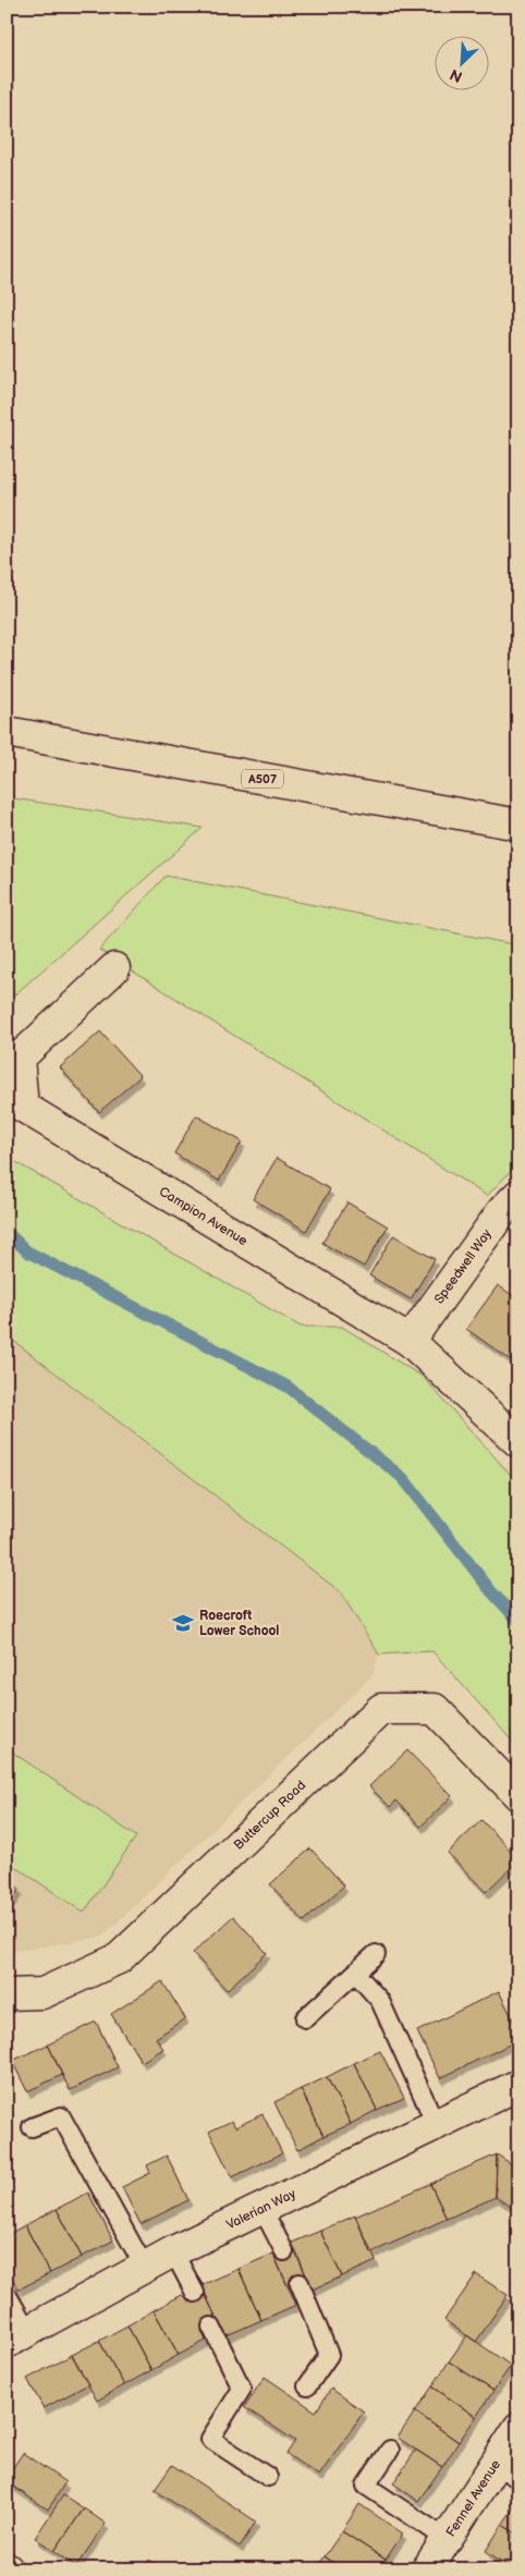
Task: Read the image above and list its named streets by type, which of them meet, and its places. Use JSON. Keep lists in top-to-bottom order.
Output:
{
  "streets": {
    "street": [
      "A507",
      "Campion Avenue",
      "Speedwell Way",
      "Buttercup Road",
      "Valerian Way",
      "Fennel Avenue"
    ]
  },
  "crossings": [
    ["Campion Avenue", "Speedwell Way"]
  ],
  "places": {
    "school or university": ["Roecroft Lower School"]
  },
  "north": "bottom left"
}
